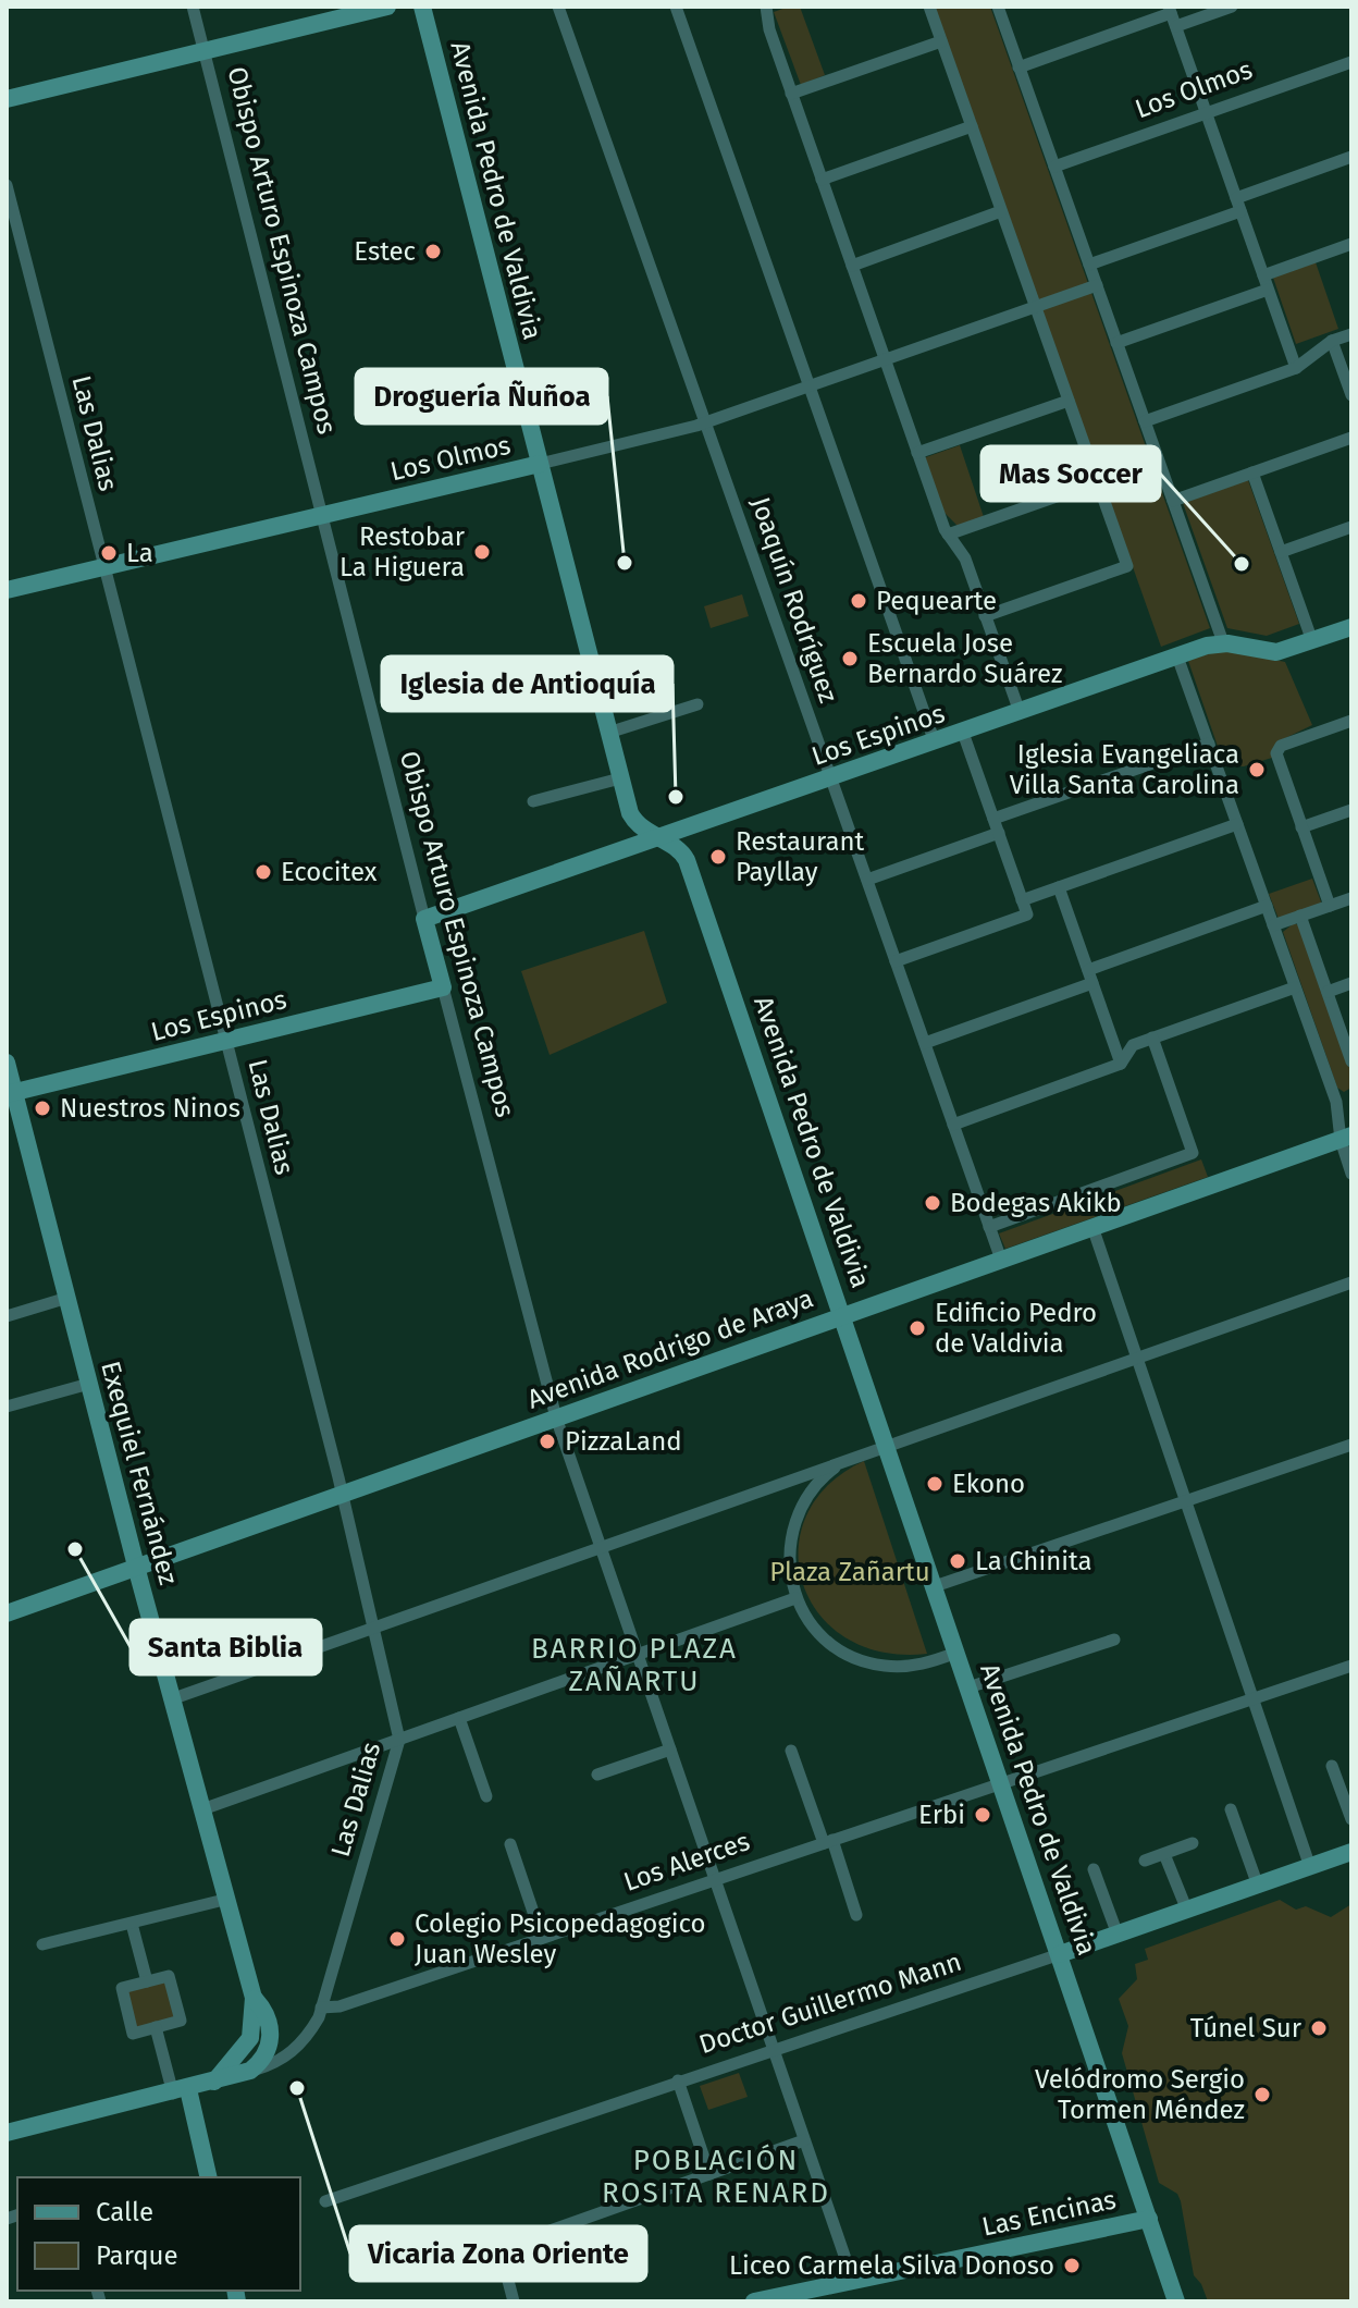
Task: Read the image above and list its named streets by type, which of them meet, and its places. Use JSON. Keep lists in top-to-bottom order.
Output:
{
  "streets": {
    "street": [
      "Los Olmos",
      "Avenida Pedro de Valdivia",
      "Obispo Arturo Espinoza Campos",
      "Las Dalias",
      "Joaquín Rodríguez",
      "Los Espinos",
      "Avenida Rodrigo de Araya",
      "Exequiel Fernández",
      "Los Alerces",
      "Doctor Guillermo Mann",
      "Las Encinas"
    ]
  },
  "crossings": [
    ["Los Olmos", "Avenida Pedro de Valdivia"],
    ["Los Olmos", "Obispo Arturo Espinoza Campos"],
    ["Los Olmos", "Las Dalias"],
    ["Los Olmos", "Joaquín Rodríguez"],
    ["Avenida Pedro de Valdivia", "Los Espinos"],
    ["Avenida Pedro de Valdivia", "Avenida Rodrigo de Araya"],
    ["Avenida Pedro de Valdivia", "Los Alerces"],
    ["Avenida Pedro de Valdivia", "Doctor Guillermo Mann"],
    ["Avenida Pedro de Valdivia", "Las Encinas"],
    ["Obispo Arturo Espinoza Campos", "Los Espinos"],
    ["Obispo Arturo Espinoza Campos", "Avenida Rodrigo de Araya"],
    ["Obispo Arturo Espinoza Campos", "Los Alerces"],
    ["Obispo Arturo Espinoza Campos", "Doctor Guillermo Mann"],
    ["Obispo Arturo Espinoza Campos", "Las Encinas"],
    ["Las Dalias", "Los Espinos"],
    ["Las Dalias", "Avenida Rodrigo de Araya"],
    ["Las Dalias", "Los Alerces"],
    ["Joaquín Rodríguez", "Los Espinos"],
    ["Joaquín Rodríguez", "Avenida Rodrigo de Araya"],
    ["Los Espinos", "Exequiel Fernández"],
    ["Avenida Rodrigo de Araya", "Exequiel Fernández"]
  ],
  "districts": ["BARRIO PLAZA ZAÑARTU", "POBLACIÓN ROSITA RENARD"],
  "parks": ["Plaza Zañartu"],
  "places": [
    "Estec",
    "Restobar La Higuera",
    "La",
    "Droguería Ñuñoa",
    "Mas Soccer",
    "Pequearte",
    "Escuela Jose Bernardo Suárez",
    "Iglesia Evangeliaca Villa Santa Carolina",
    "Iglesia de Antioquía",
    "Restaurant Payllay",
    "Ecocitex",
    "Nuestros Ninos",
    "Bodegas Akikb",
    "Edificio Pedro de Valdivia",
    "PizzaLand",
    "Ekono",
    "Santa Biblia",
    "La Chinita",
    "Erbi",
    "Colegio Psicopedagogico Juan Wesley",
    "Túnel Sur",
    "Vicaria Zona Oriente",
    "Velódromo Sergio Tormen Méndez",
    "Liceo Carmela Silva Donoso"
  ],
  "legend": ["Calle", "Parque"]
}
